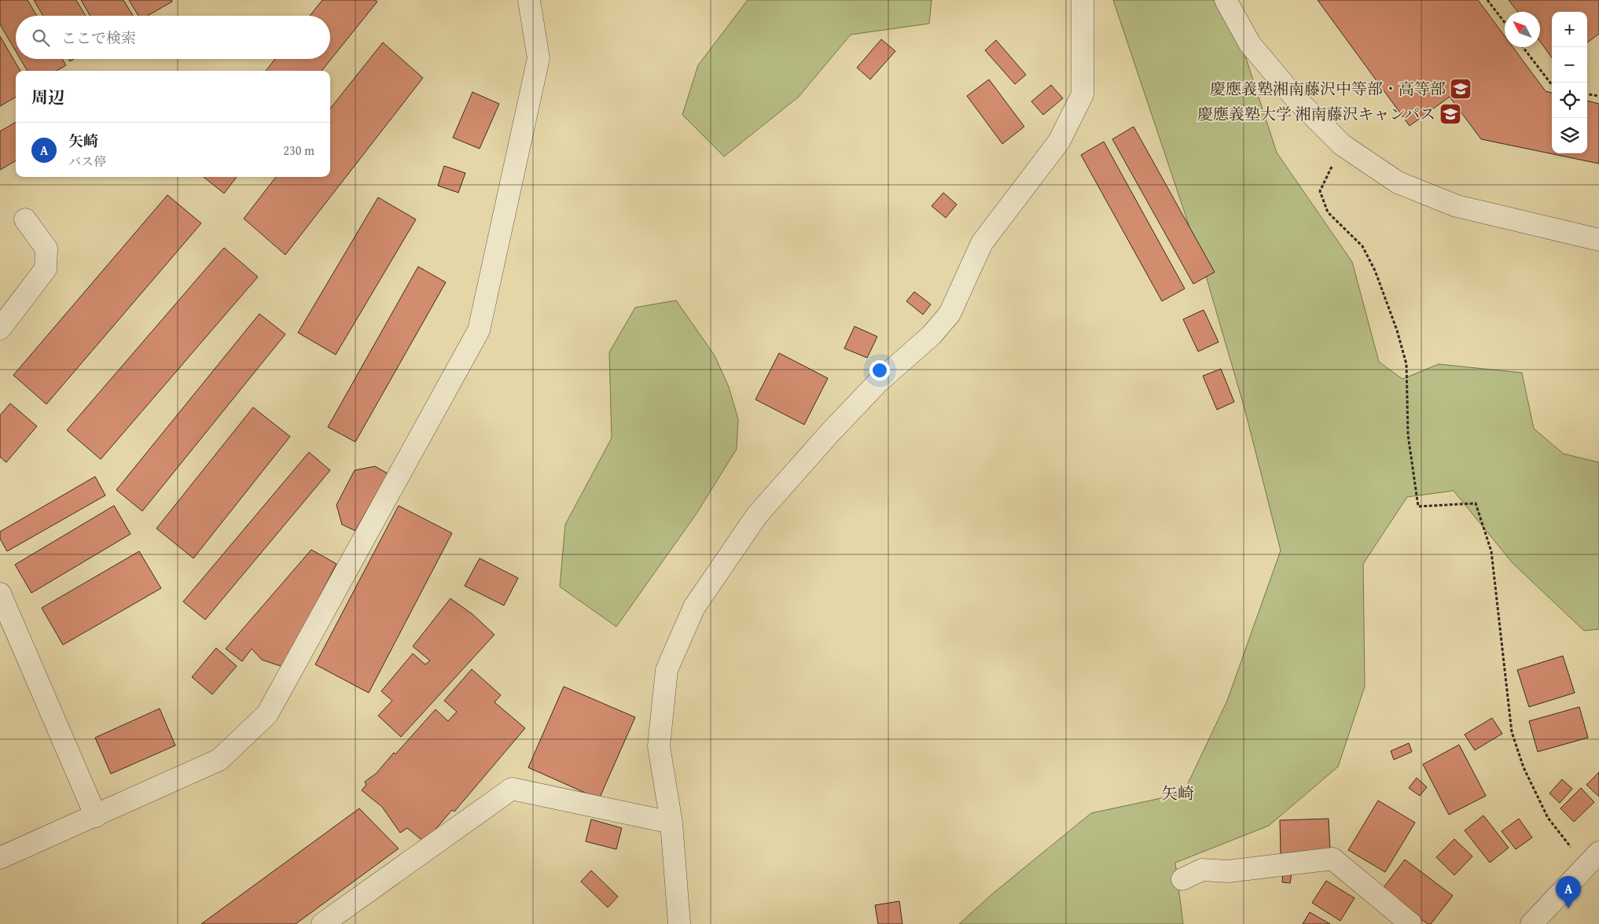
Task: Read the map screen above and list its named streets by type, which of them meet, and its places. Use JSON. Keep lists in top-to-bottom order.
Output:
{
  "districts": ["矢崎"],
  "places": {
    "school or university": ["慶應義塾湘南藤沢中等部・高等部", "慶應義塾大学 湘南藤沢キャンパス"]
  },
  "north": "top left",
  "page": {
    "map_buttons": ["+", "−"],
    "search": "ここで検索",
    "heading": "周辺",
    "list": [
      {
        "mark": "A",
        "name": "矢崎",
        "note": "バス停",
        "value": "230 m"
      }
    ],
    "pins": "A"
  }
}
